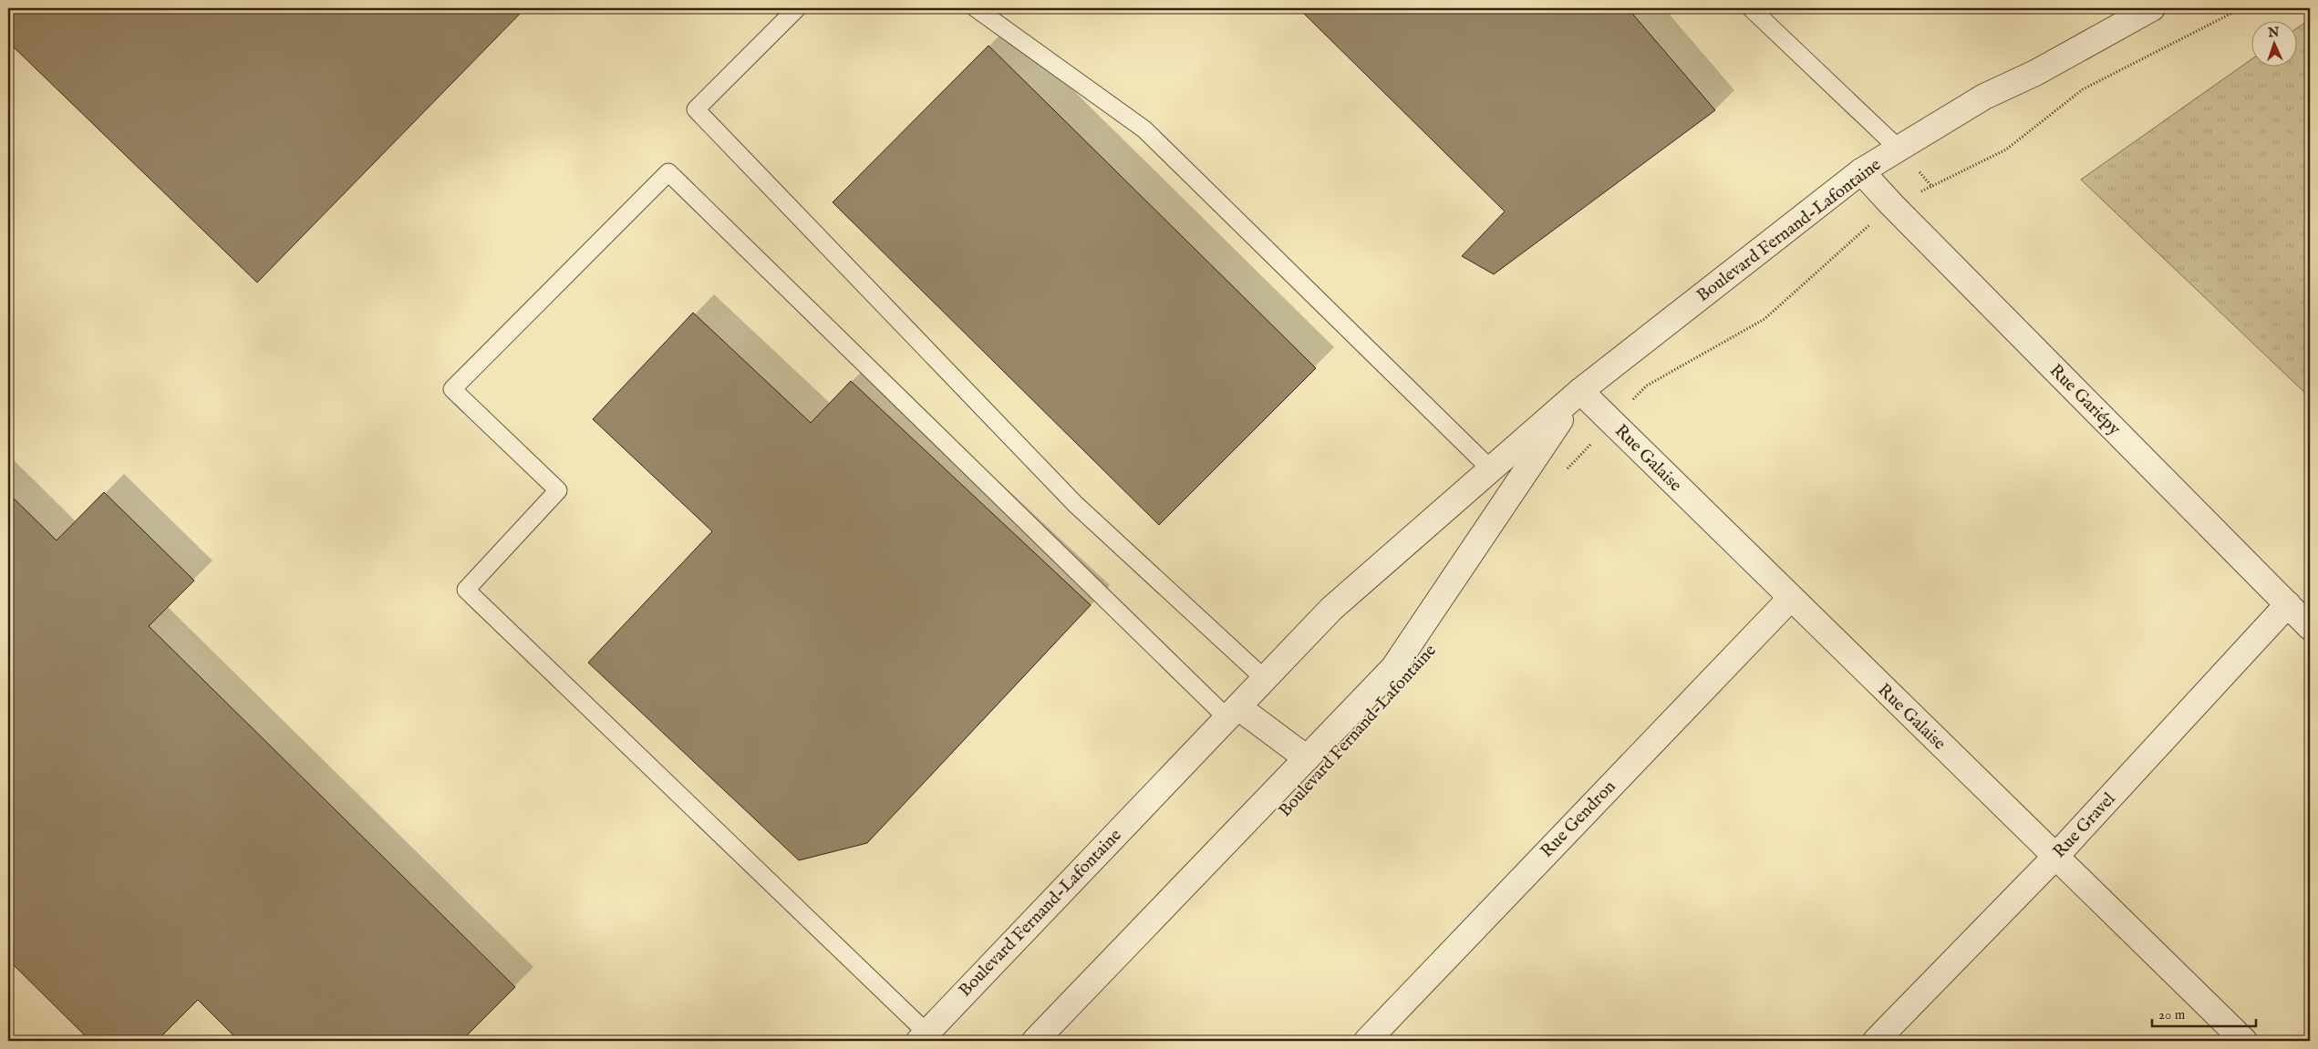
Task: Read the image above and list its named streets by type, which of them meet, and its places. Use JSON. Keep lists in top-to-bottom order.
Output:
{
  "streets": {
    "street": [
      "Boulevard Fernand-Lafontaine",
      "Rue Gariépy",
      "Rue Galaise",
      "Rue Gendron",
      "Rue Gravel"
    ]
  },
  "crossings": [
    ["Boulevard Fernand-Lafontaine", "Rue Gariépy"],
    ["Boulevard Fernand-Lafontaine", "Rue Galaise"],
    ["Rue Gariépy", "Rue Gravel"],
    ["Rue Galaise", "Rue Gendron"],
    ["Rue Galaise", "Rue Gravel"]
  ],
  "scale_bar": "20 m",
  "north": "top"
}
